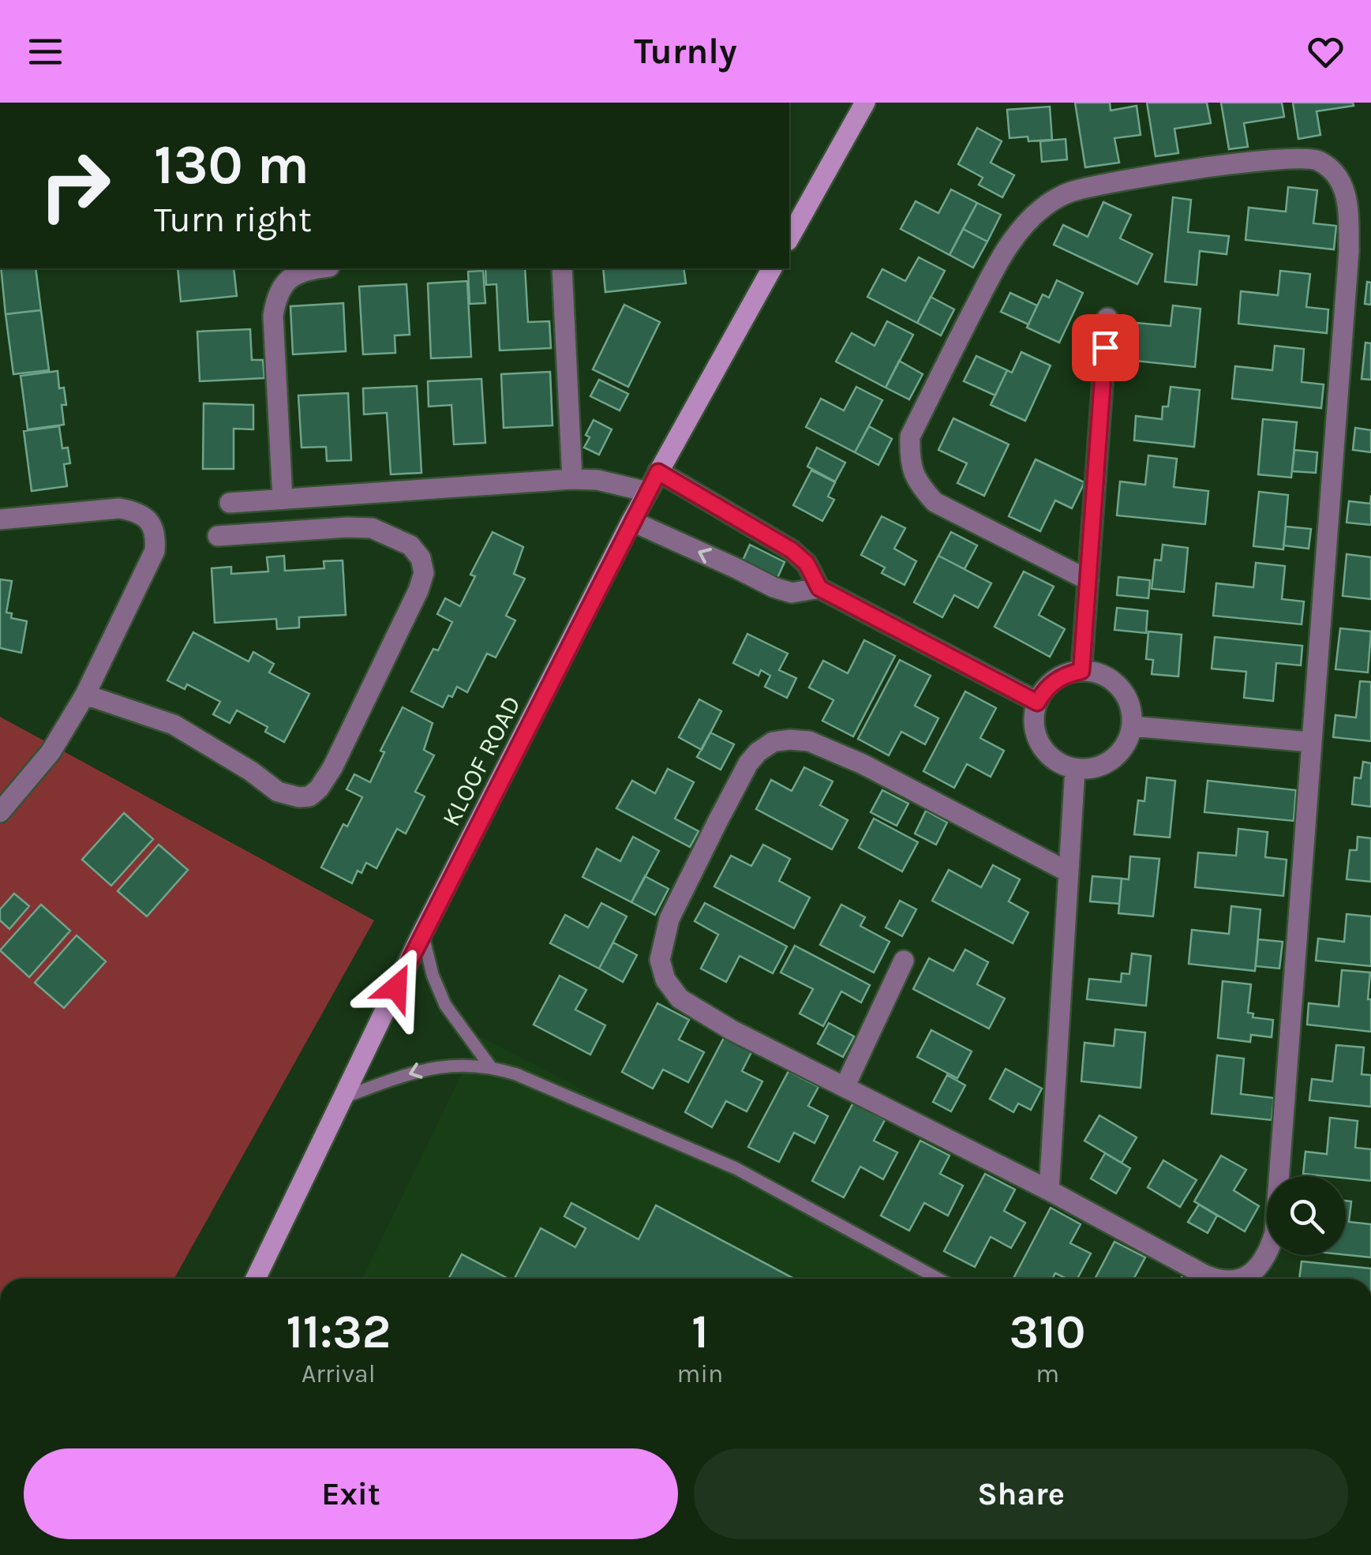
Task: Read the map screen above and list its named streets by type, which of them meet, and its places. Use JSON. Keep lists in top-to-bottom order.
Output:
{
  "streets": {
    "street": ["KLOOF ROAD"]
  },
  "page": {
    "header": "Turnly",
    "turn": ["130 m", "Turn right"],
    "eta": [
      "11:32",
      "Arrival",
      "1",
      "min",
      "310",
      "m"
    ],
    "buttons": ["Exit", "Share"]
  }
}
